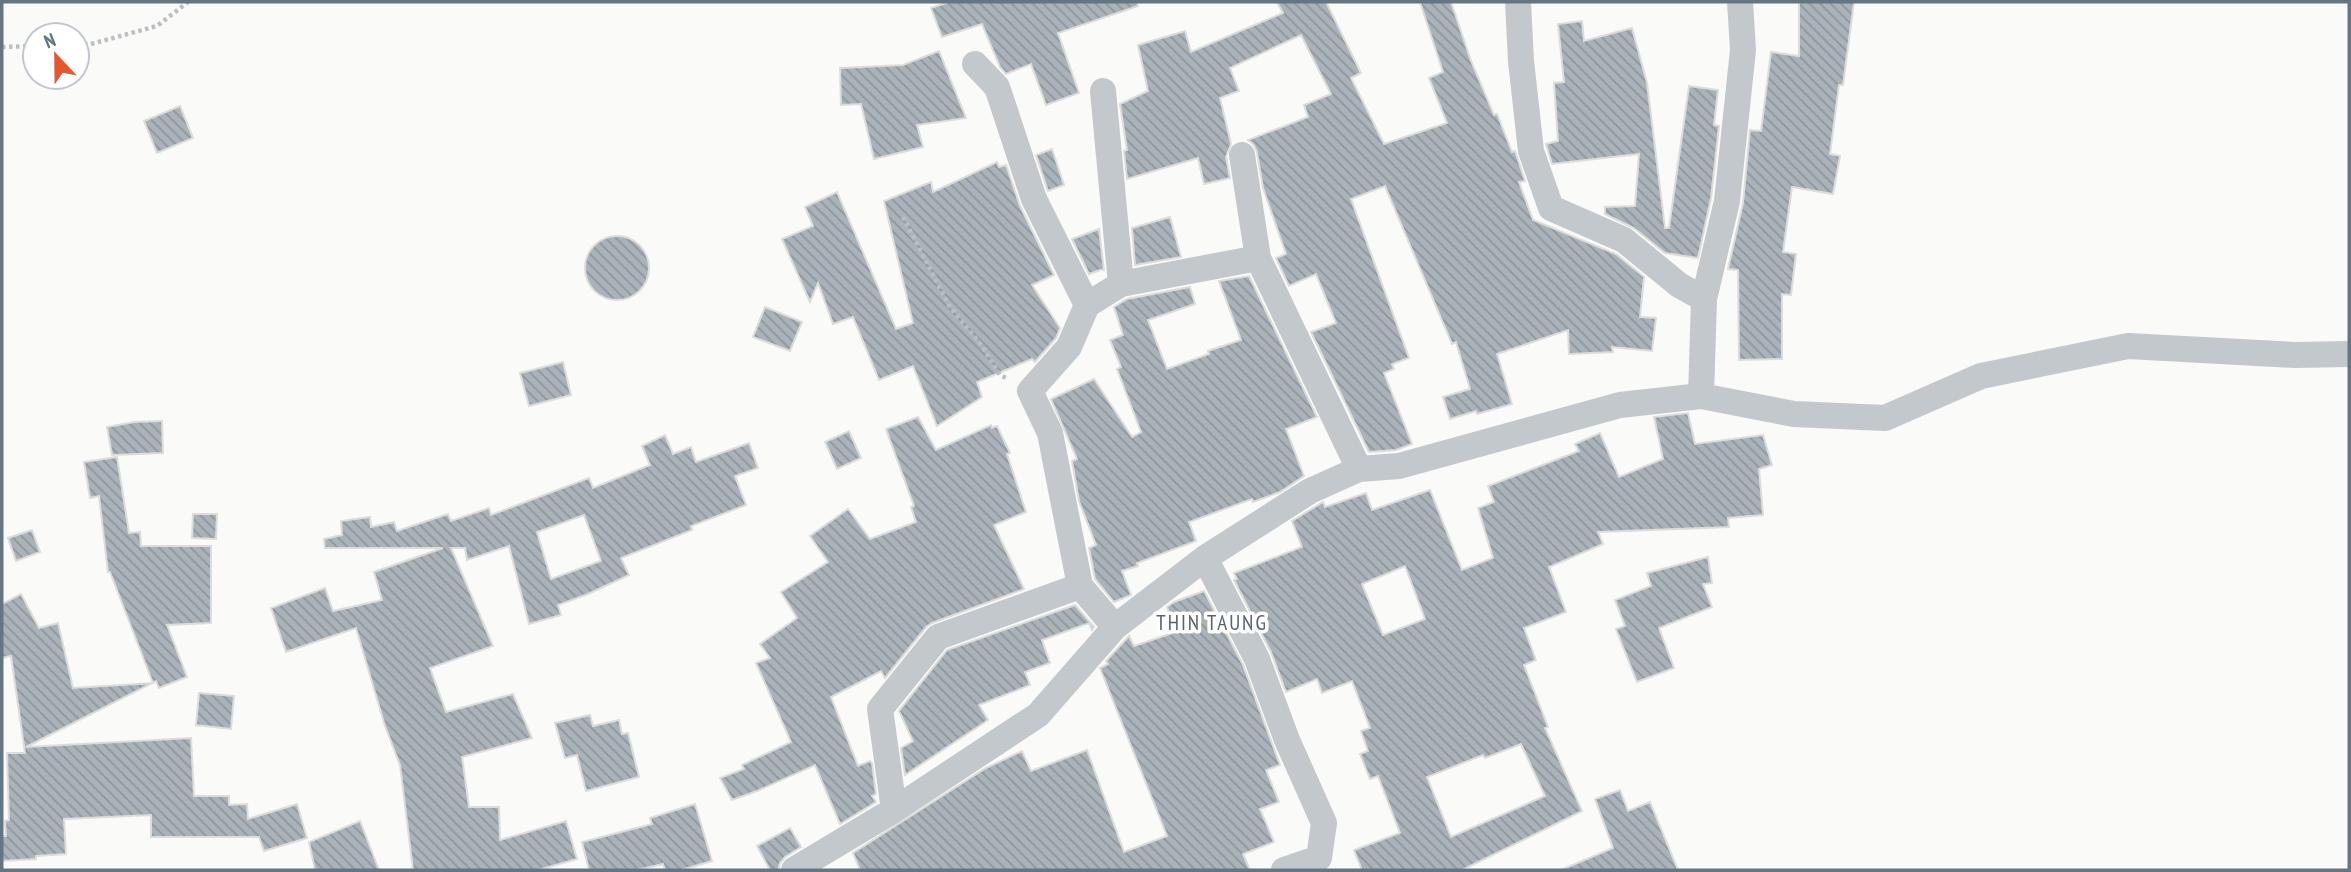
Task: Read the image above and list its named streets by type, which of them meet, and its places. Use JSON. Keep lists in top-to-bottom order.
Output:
{
  "districts": ["THIN TAUNG"],
  "north": "top"
}
